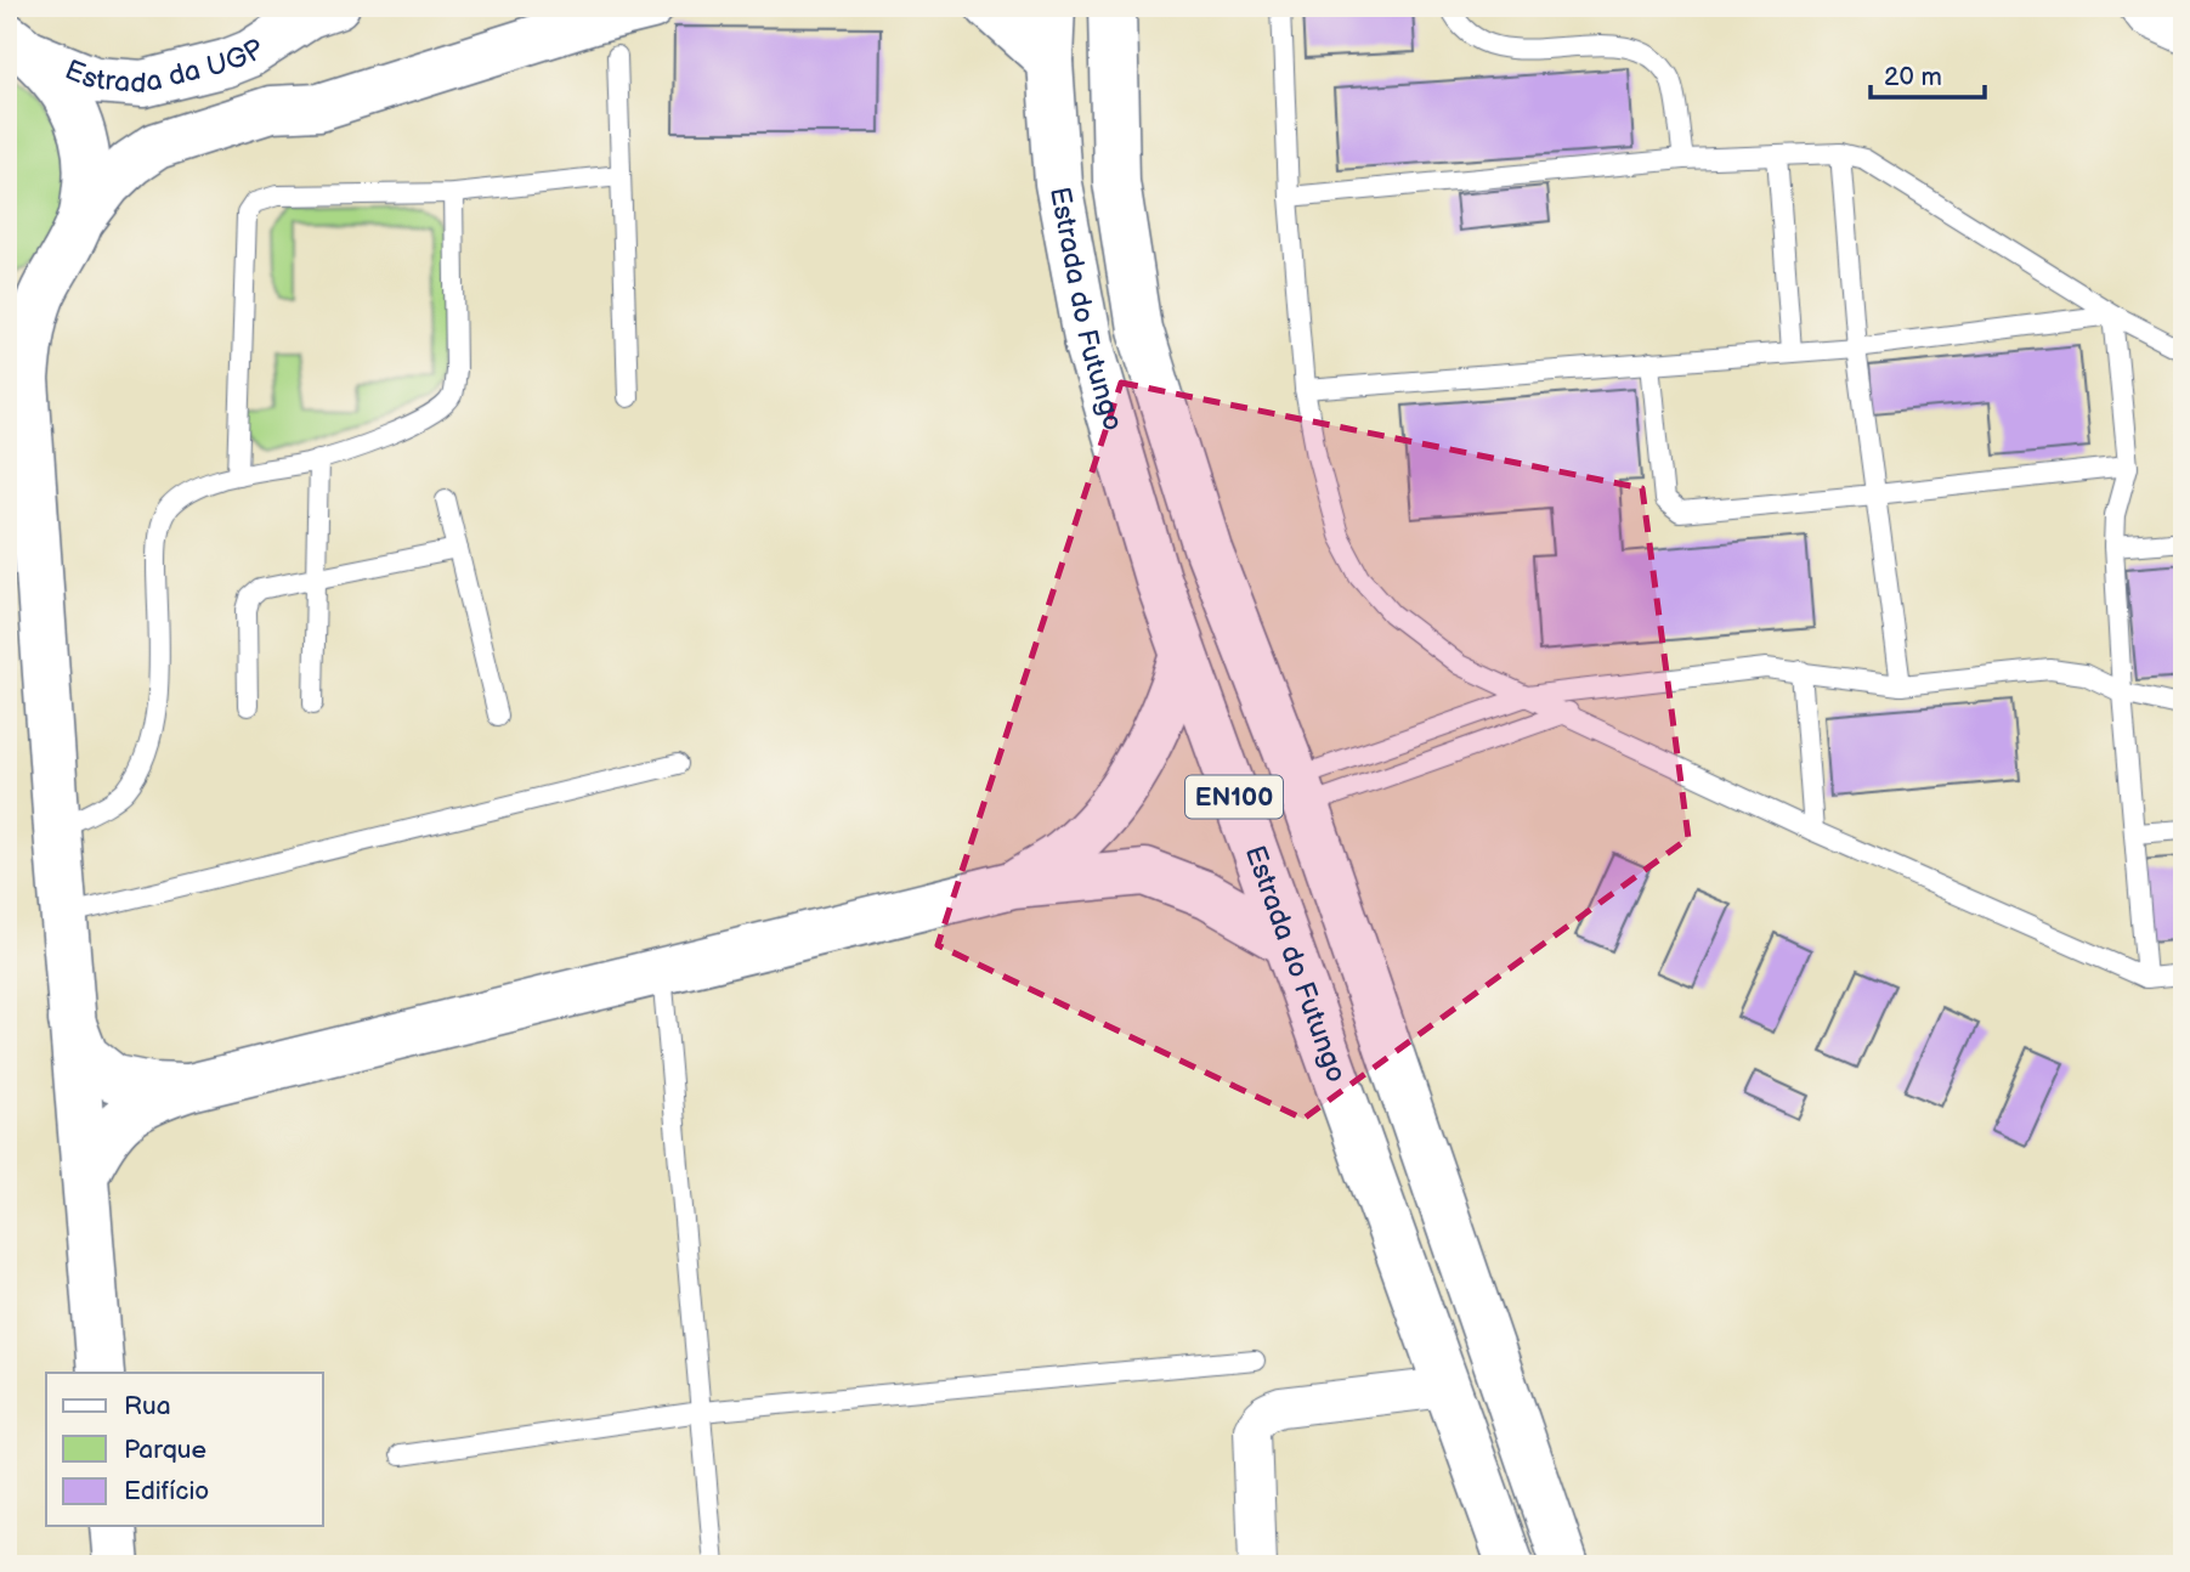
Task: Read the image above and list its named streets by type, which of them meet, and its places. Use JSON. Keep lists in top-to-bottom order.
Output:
{
  "streets": {
    "main road": ["Estrada da UGP", "Estrada do Futungo", "EN100"]
  },
  "legend": ["Rua", "Parque", "Edifício"],
  "scale_bar": "20 m"
}
